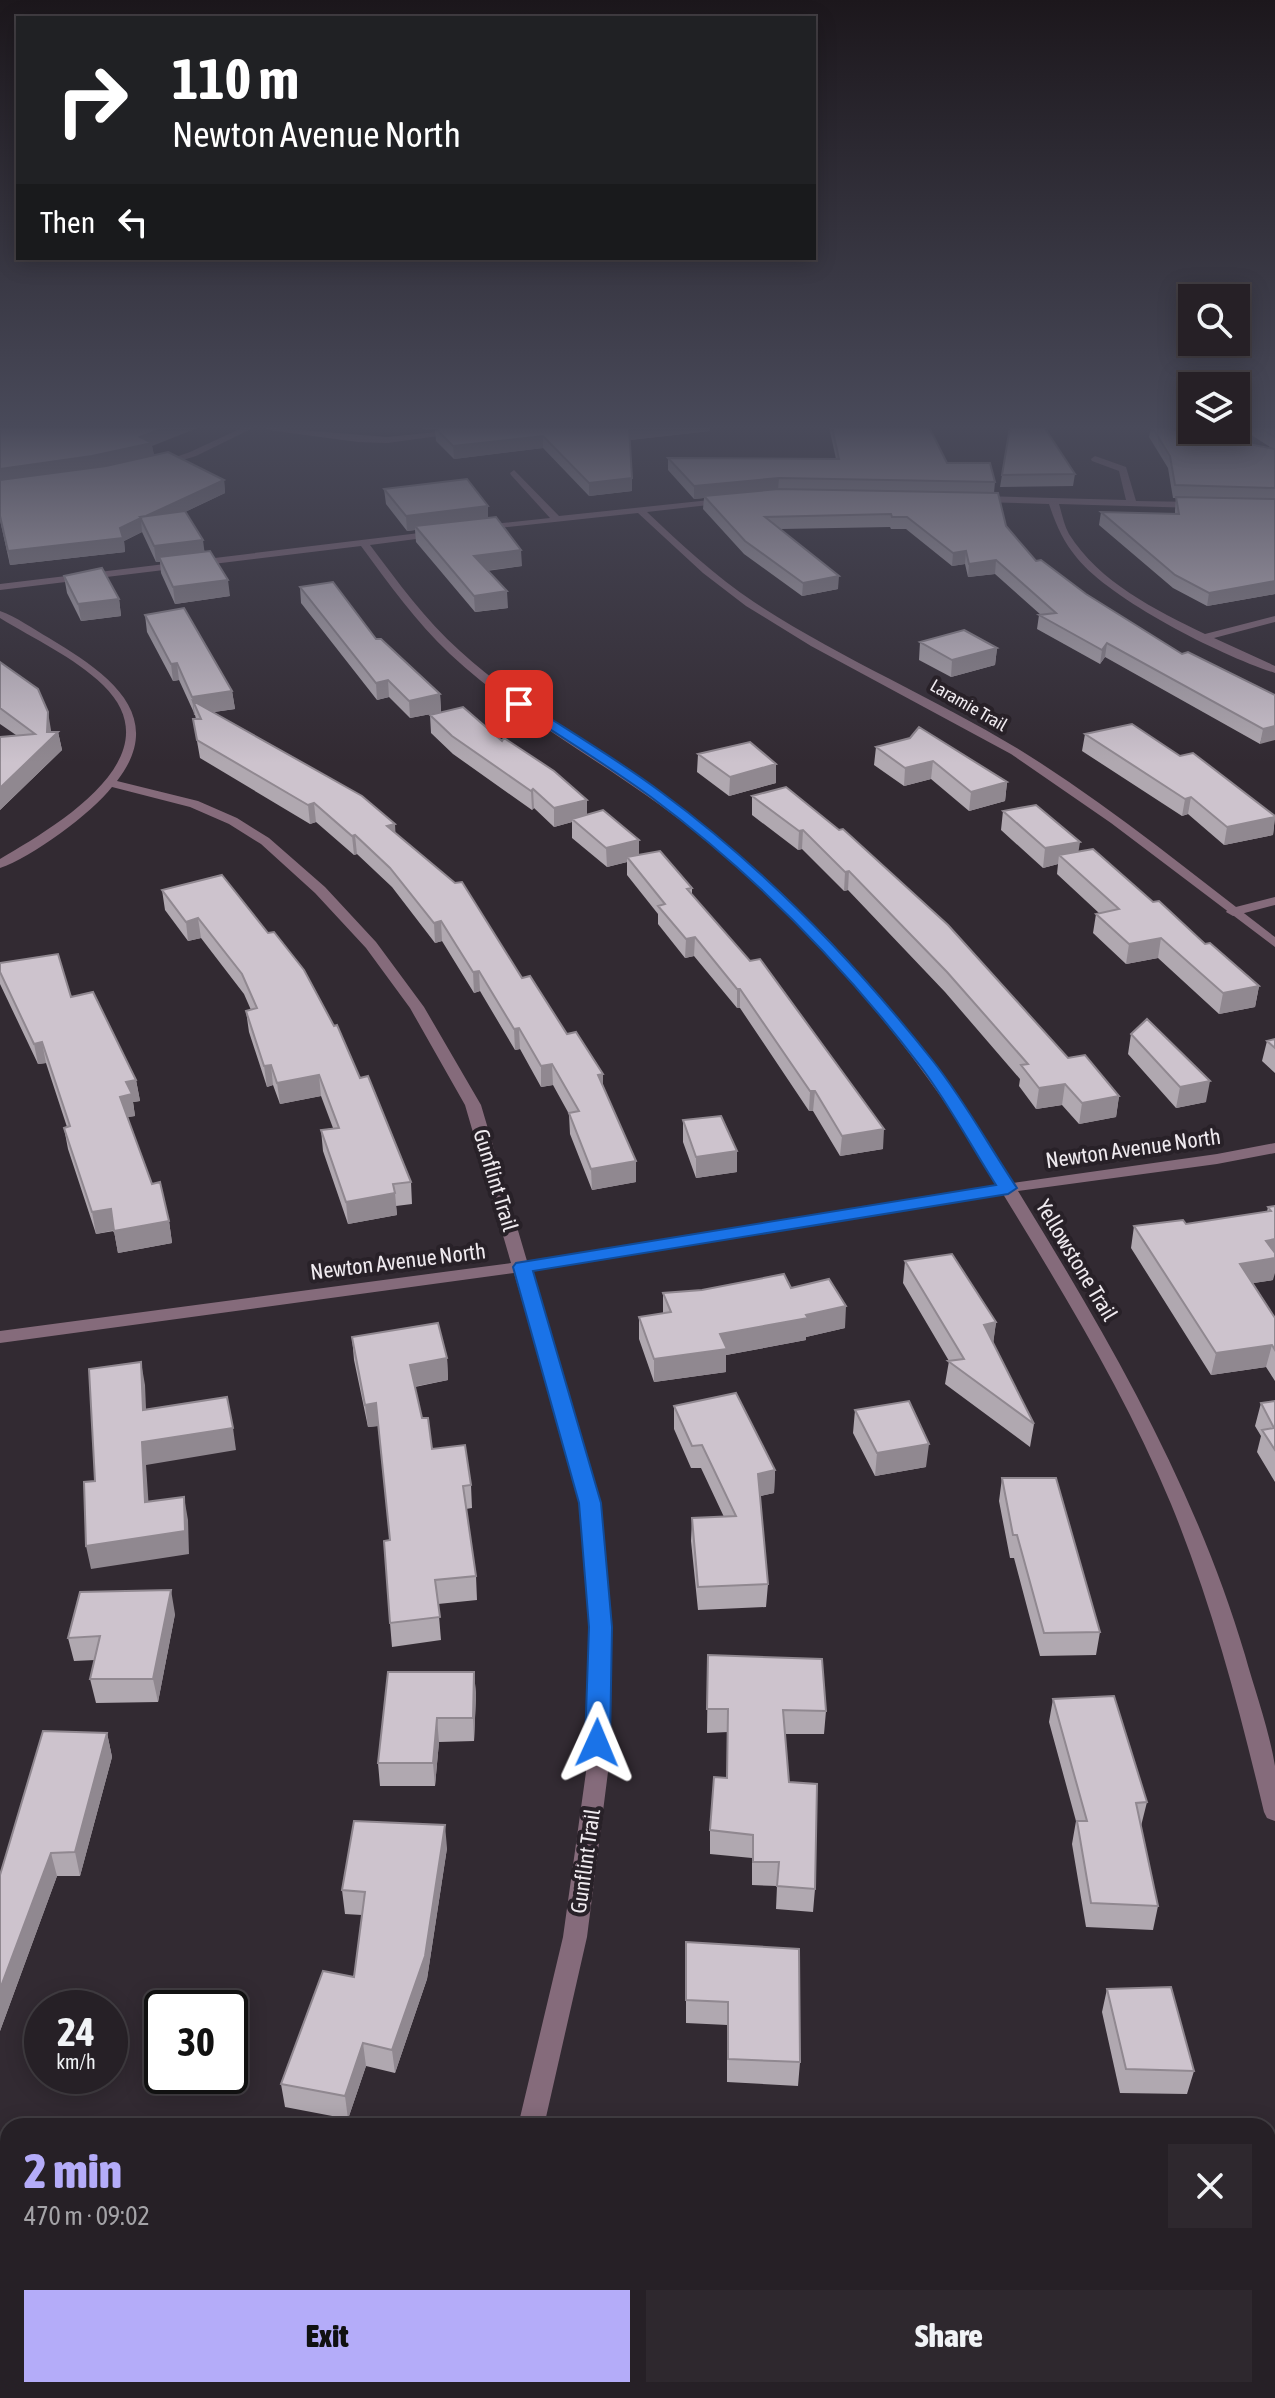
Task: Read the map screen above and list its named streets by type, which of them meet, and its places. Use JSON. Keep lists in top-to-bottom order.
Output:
{
  "streets": {
    "street": [
      "Laramie Trail",
      "Newton Avenue North",
      "Gunflint Trail",
      "Yellowstone Trail"
    ]
  },
  "crossings": [
    ["Newton Avenue North", "Gunflint Trail"],
    ["Newton Avenue North", "Yellowstone Trail"]
  ],
  "page": {
    "turn": ["110 m", "Newton Avenue North"],
    "then": "Then",
    "speed": "24 km/h",
    "limit": "30",
    "heading": ["2 min", "470 m · 09:02"],
    "buttons": ["Exit", "Share"]
  }
}
